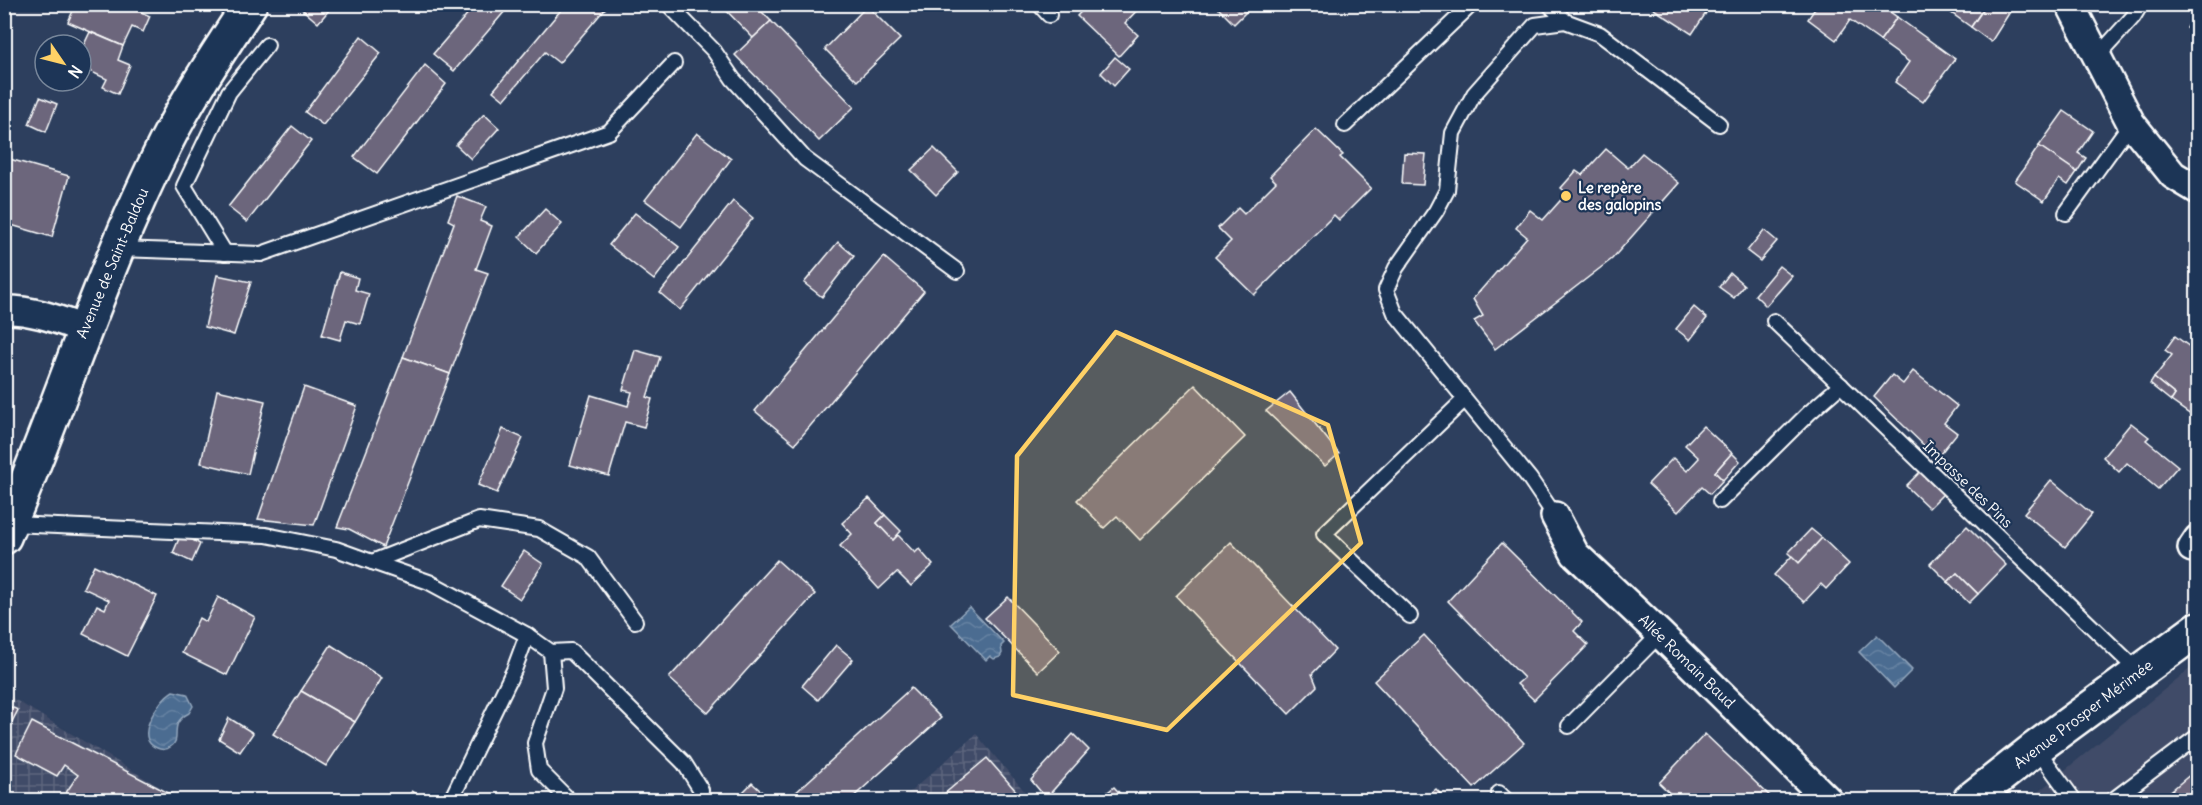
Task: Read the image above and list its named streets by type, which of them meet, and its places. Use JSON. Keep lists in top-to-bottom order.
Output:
{
  "streets": {
    "street": ["Avenue de Saint-Baldou", "Allée Romain Baud", "Avenue Prosper Mérimée"],
    "lane": ["Impasse des Pins"]
  },
  "crossings": [
    ["Impasse des Pins", "Avenue Prosper Mérimée"]
  ],
  "places": ["Le repère des galopins"],
  "north": "bottom right"
}
